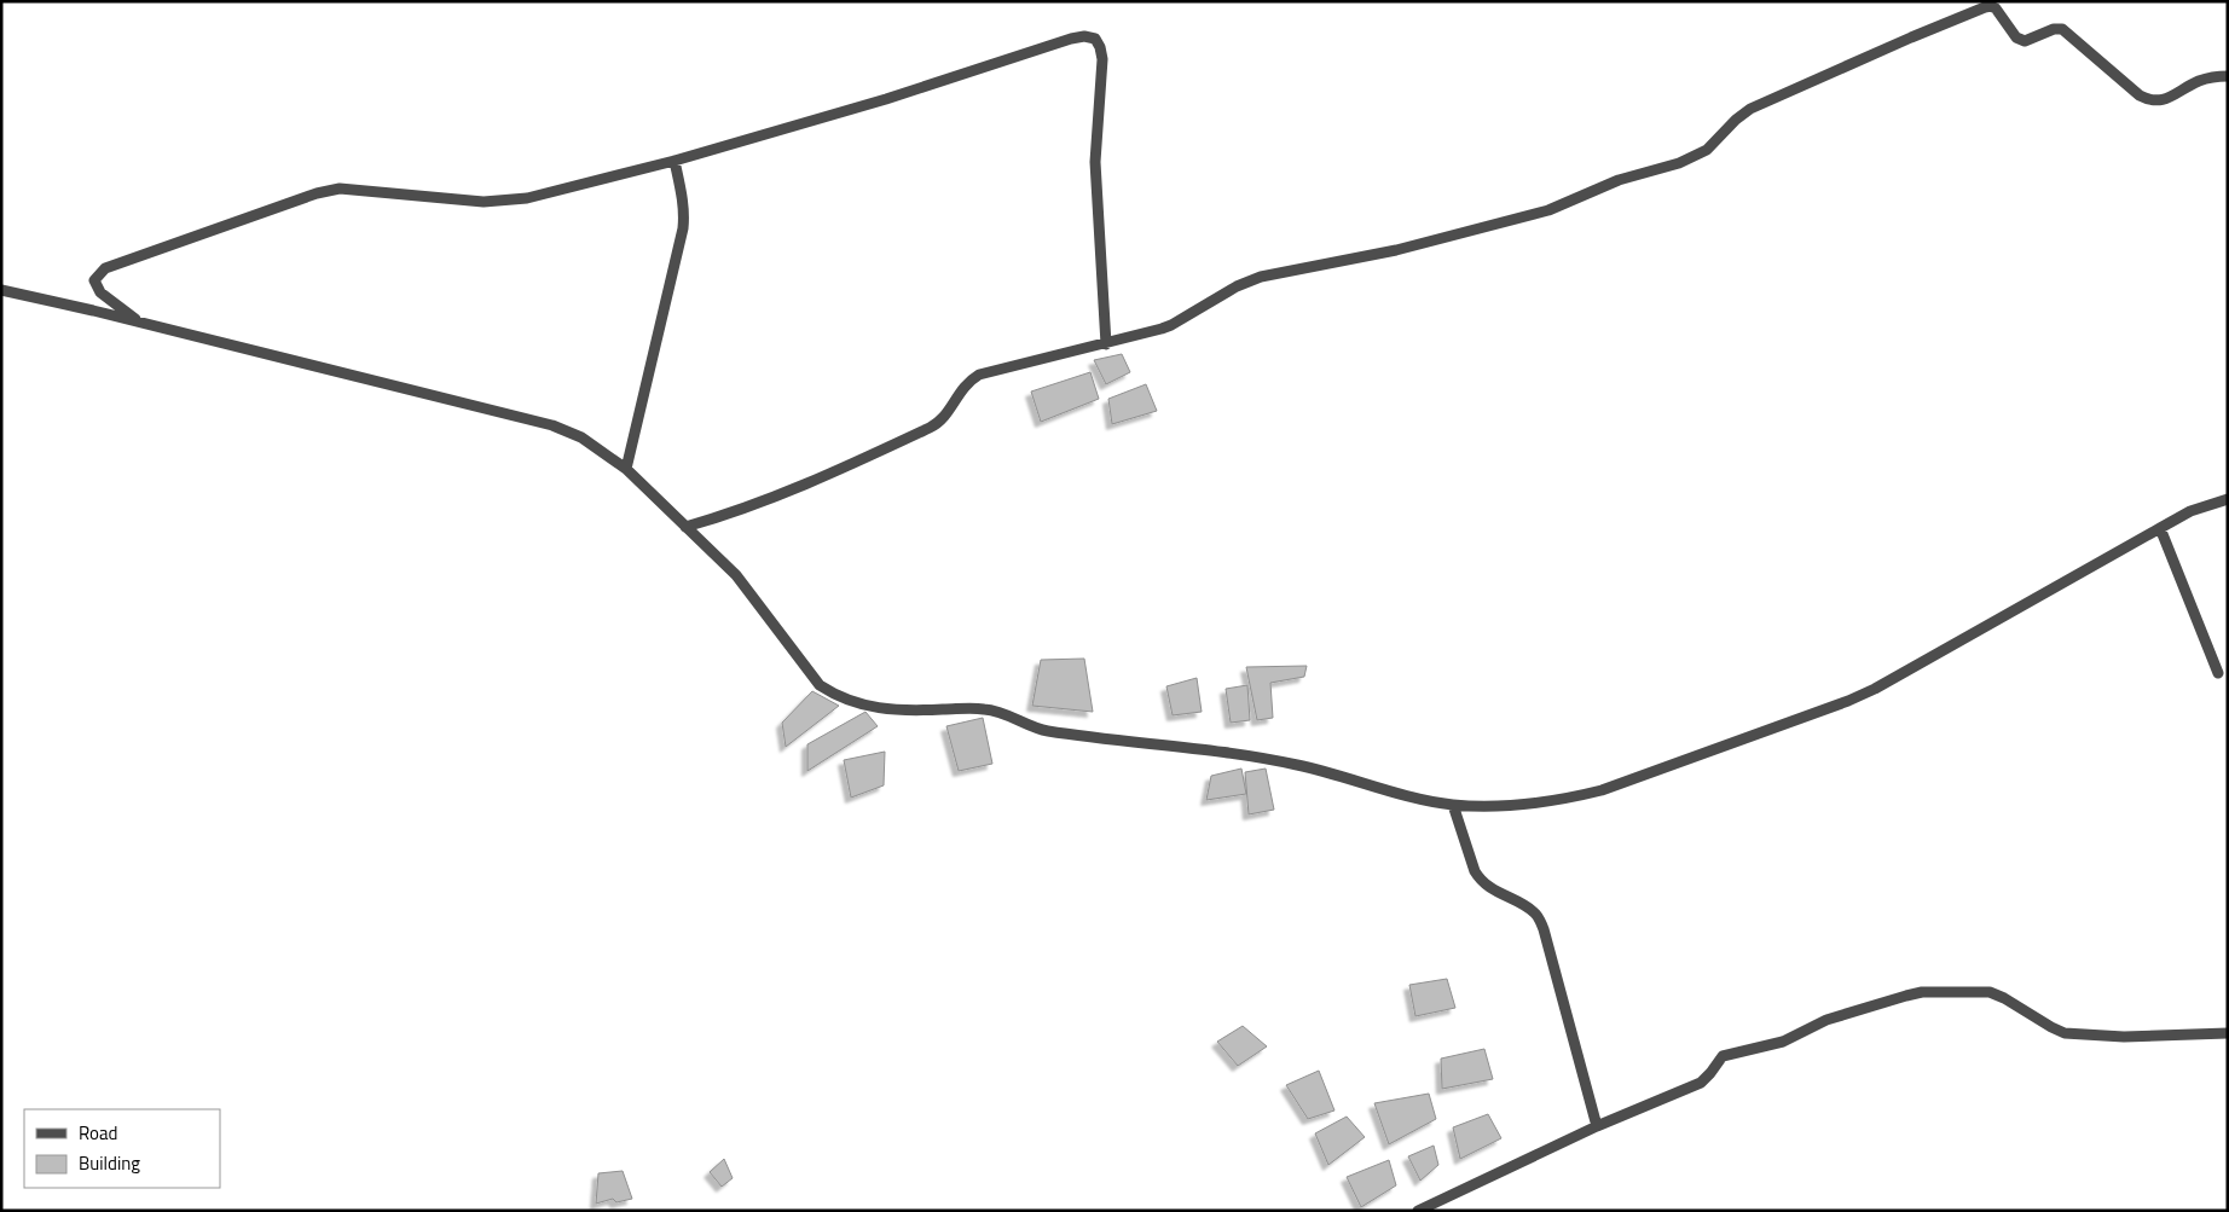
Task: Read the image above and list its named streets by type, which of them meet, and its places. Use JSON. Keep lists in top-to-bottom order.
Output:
{
  "legend": ["Road", "Building"]
}
